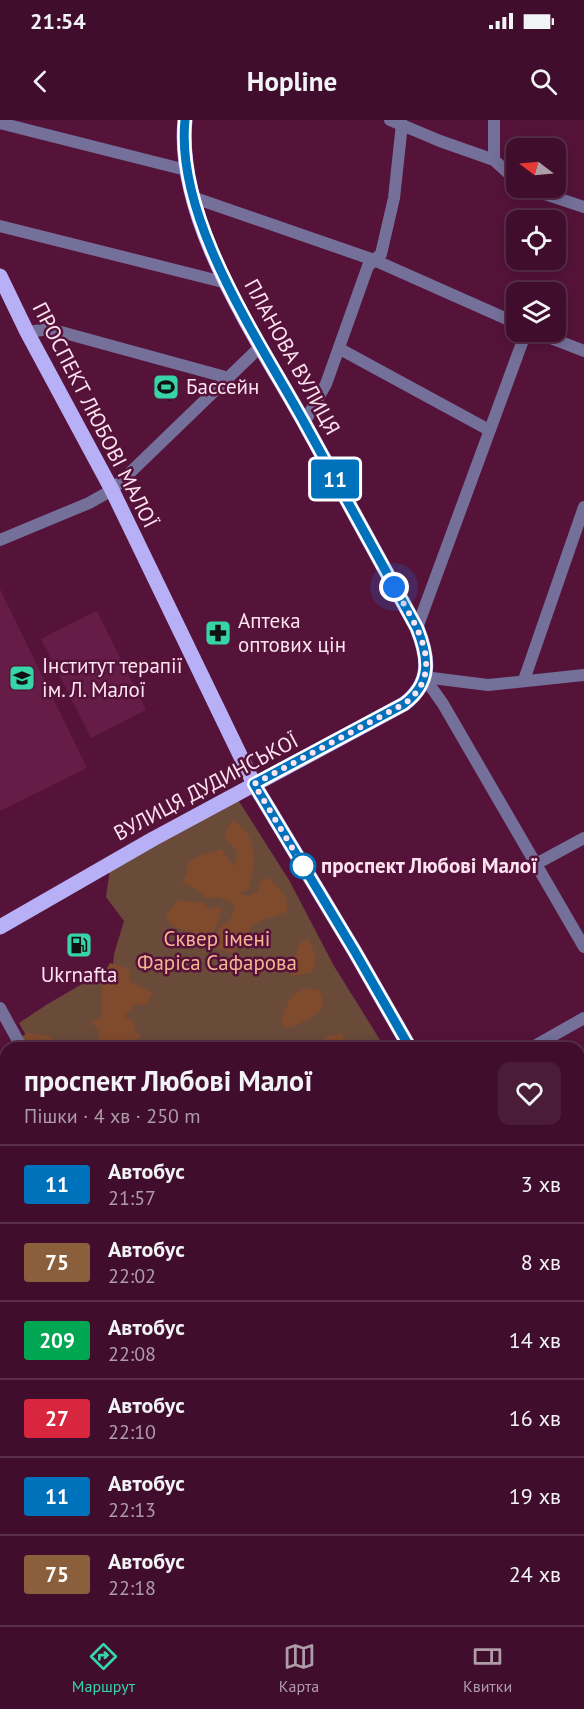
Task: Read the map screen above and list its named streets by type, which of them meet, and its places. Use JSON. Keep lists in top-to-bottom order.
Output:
{
  "streets": {
    "main road": ["ПЛАНОВА ВУЛИЦЯ", "ПРОСПЕКТ ЛЮБОВІ МАЛОЇ", "ВУЛИЦЯ ДУДИНСЬКОЇ"]
  },
  "crossings": [
    ["ПЛАНОВА ВУЛИЦЯ", "ВУЛИЦЯ ДУДИНСЬКОЇ"],
    ["ПРОСПЕКТ ЛЮБОВІ МАЛОЇ", "ВУЛИЦЯ ДУДИНСЬКОЇ"]
  ],
  "parks": ["Сквер імені Фаріса Сафарова"],
  "places": {
    "sports": ["Бассейн"],
    "pharmacy": ["Аптека оптових цін"],
    "school or university": ["Інститут терапії ім. Л. Малої"],
    "other": ["проспект Любові Малої"],
    "fuel station": ["Ukrnafta"]
  },
  "lines": ["bus line 11"],
  "north": "left",
  "page": {
    "status": "21:54",
    "header": "Hopline",
    "on_map": "11",
    "heading": ["проспект Любові Малої", "Пішки · 4 хв · 250 m"],
    "list": [
      {
        "mark": "11",
        "name": "Автобус",
        "note": "21:57",
        "value": "3 хв"
      },
      {
        "mark": "75",
        "name": "Автобус",
        "note": "22:02",
        "value": "8 хв"
      },
      {
        "mark": "209",
        "name": "Автобус",
        "note": "22:08",
        "value": "14 хв"
      },
      {
        "mark": "27",
        "name": "Автобус",
        "note": "22:10",
        "value": "16 хв"
      },
      {
        "mark": "11",
        "name": "Автобус",
        "note": "22:13",
        "value": "19 хв"
      },
      {
        "mark": "75",
        "name": "Автобус",
        "note": "22:18",
        "value": "24 хв"
      }
    ],
    "tabs": ["Маршрут", "Карта", "Квитки"]
  }
}
